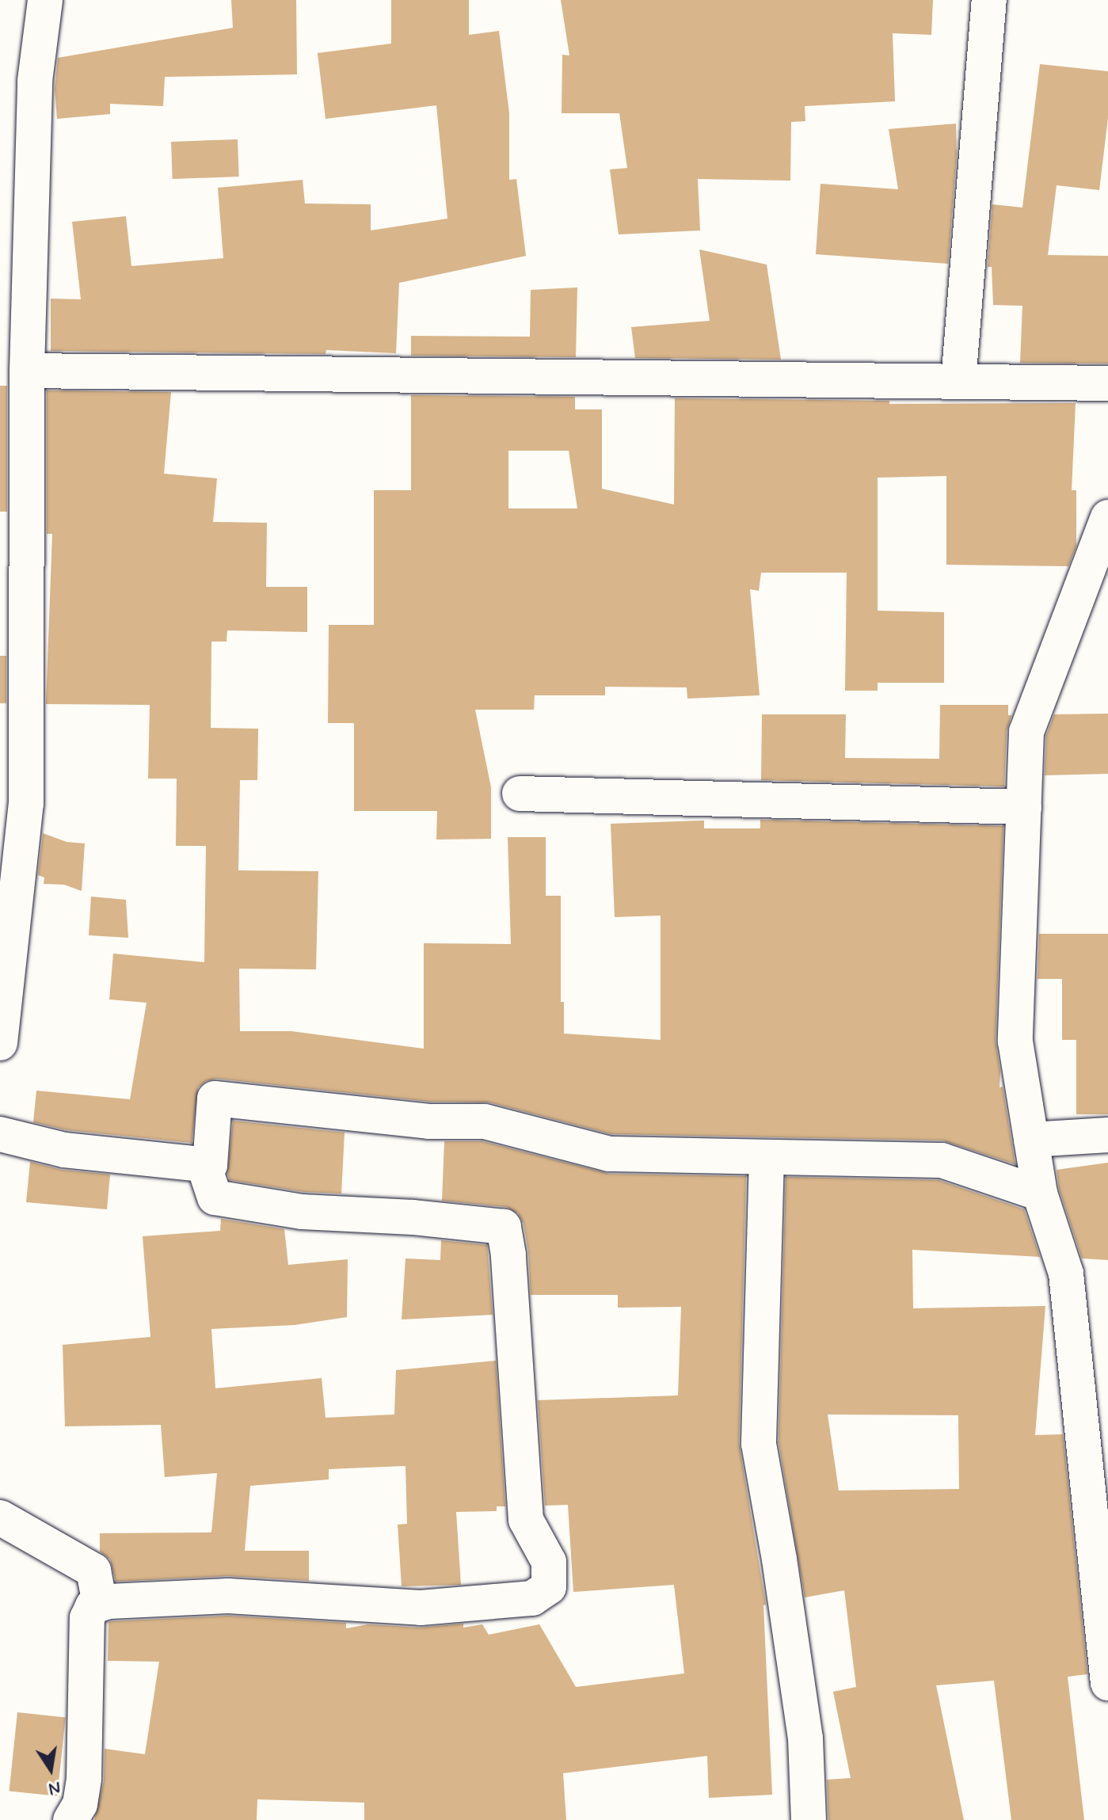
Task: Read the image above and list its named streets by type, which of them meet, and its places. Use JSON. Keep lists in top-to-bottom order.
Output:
{
  "north": "bottom"
}
